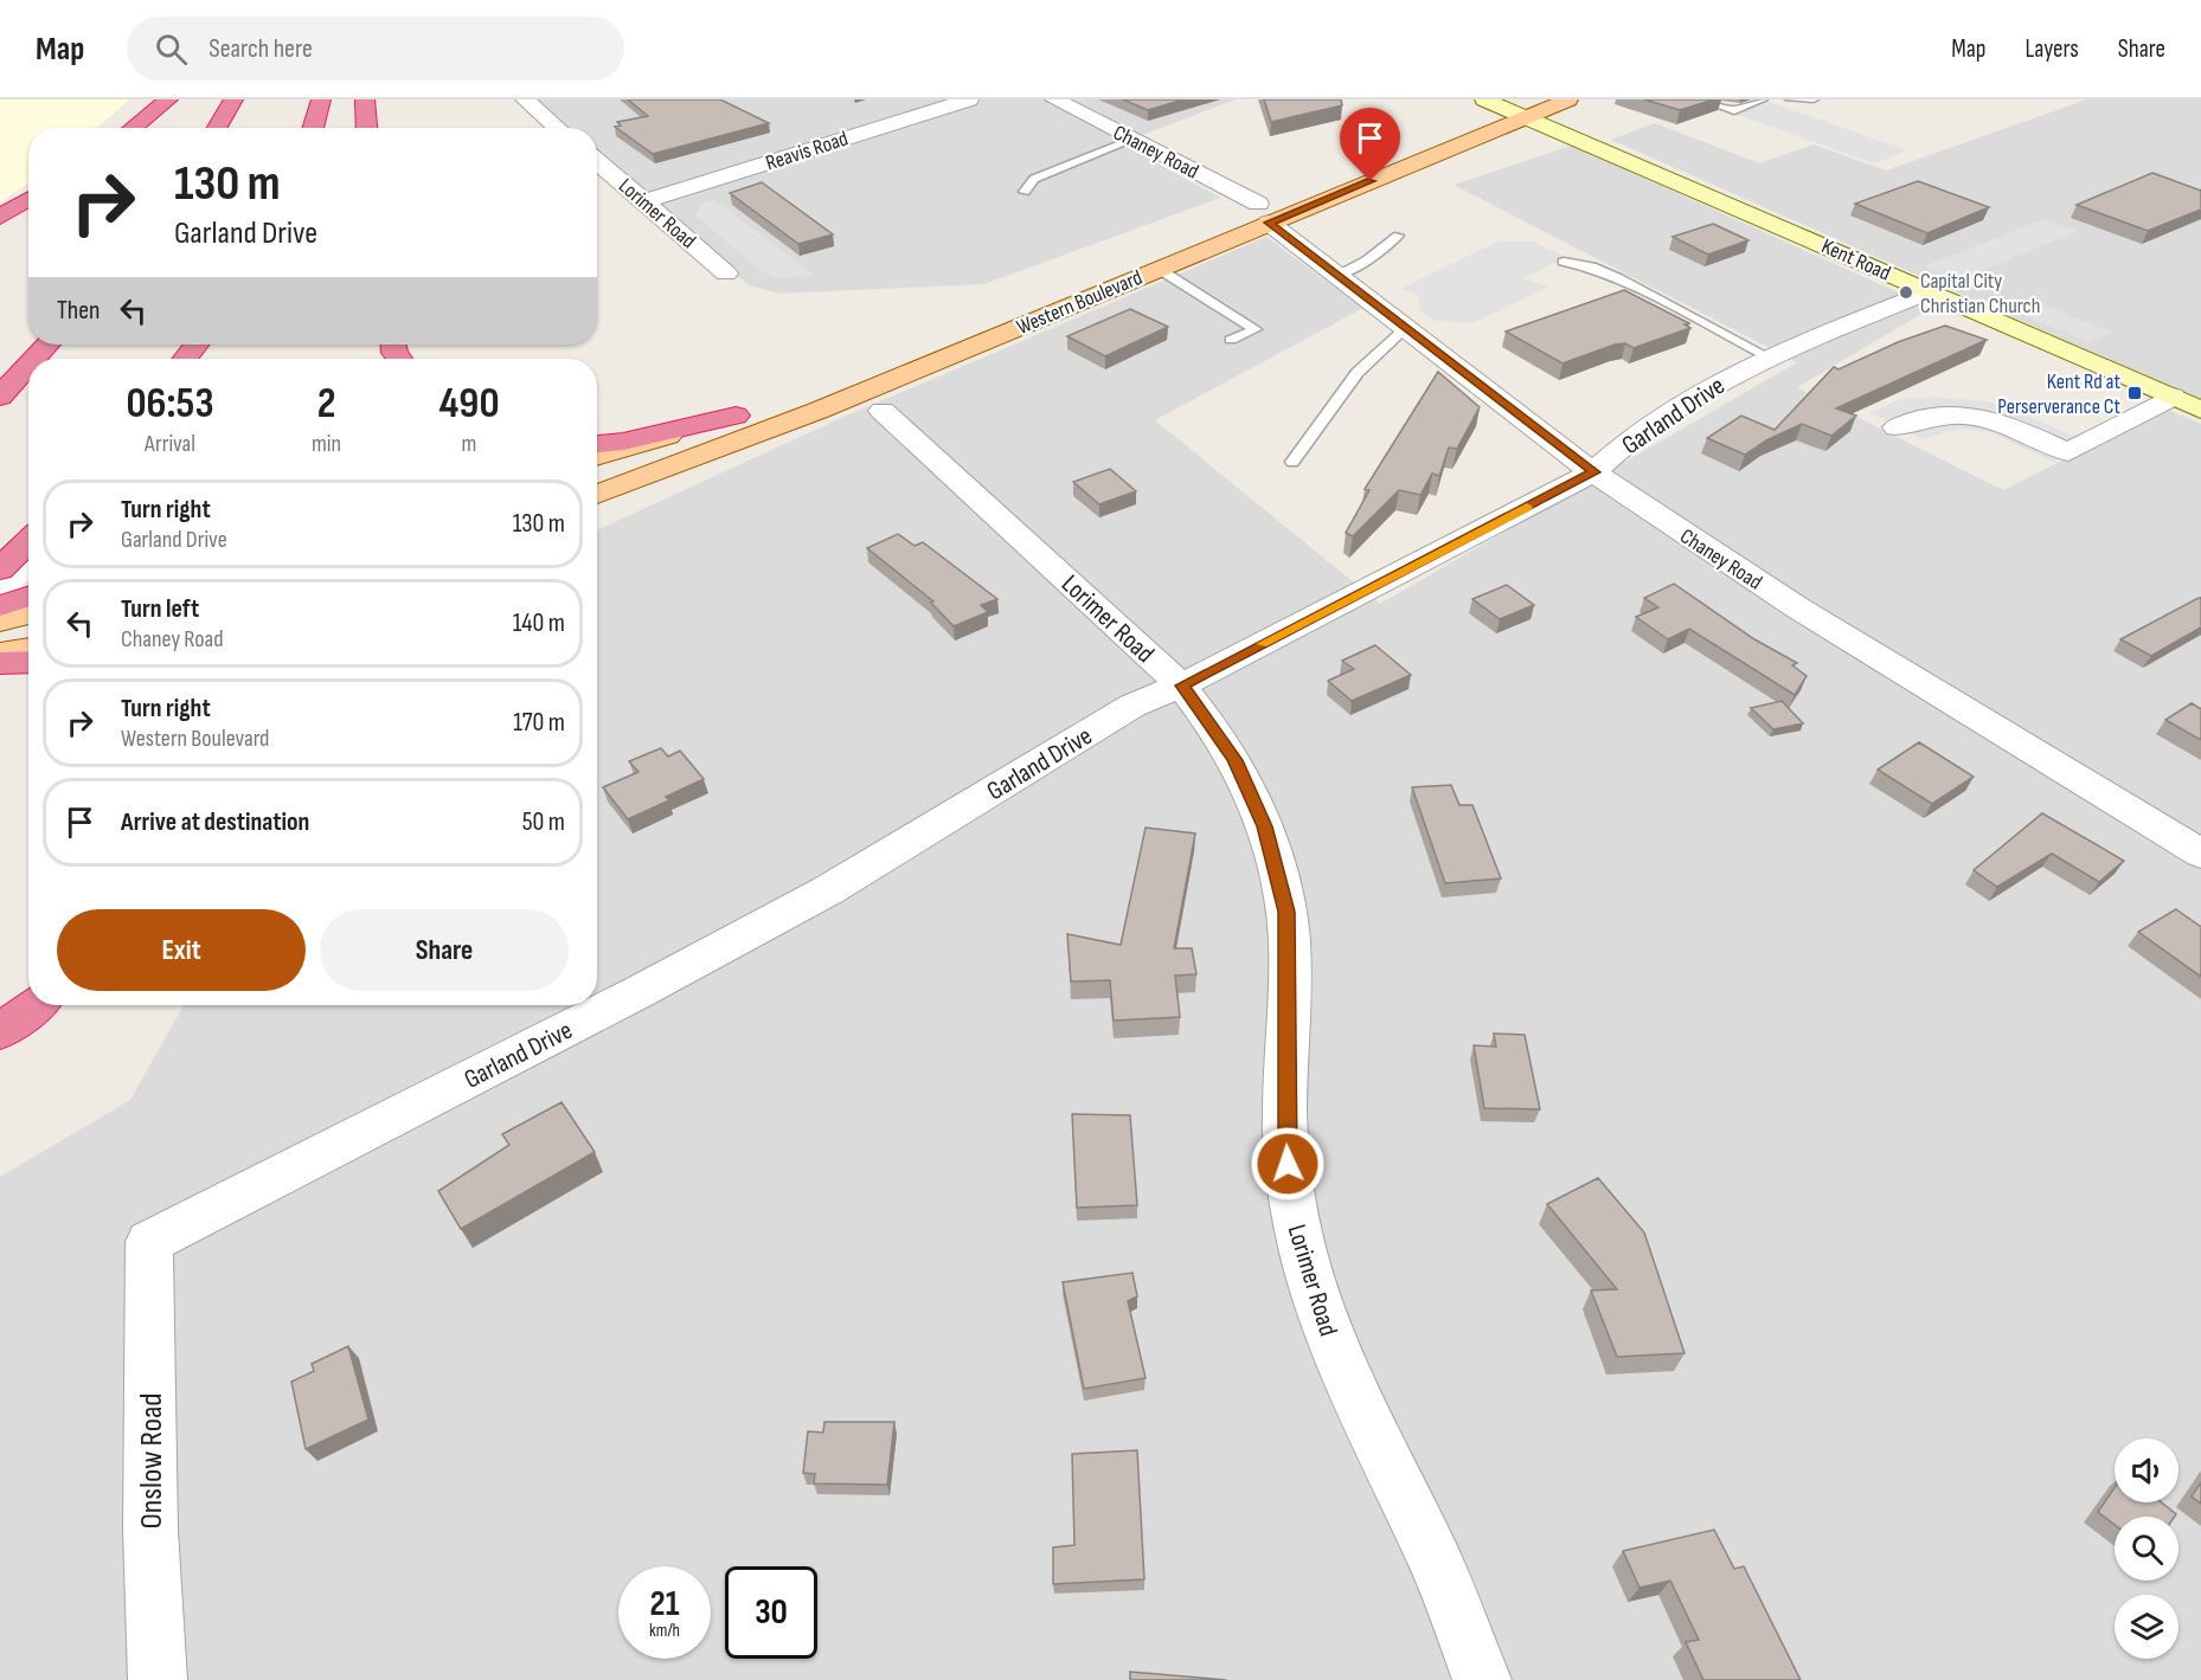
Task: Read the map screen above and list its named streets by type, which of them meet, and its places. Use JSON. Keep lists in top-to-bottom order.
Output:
{
  "streets": {
    "main road": ["Western Boulevard"],
    "street": [
      "Reavis Road",
      "Chaney Road",
      "Lorimer Road",
      "Kent Road",
      "Garland Drive",
      "Onslow Road"
    ]
  },
  "crossings": [
    ["Reavis Road", "Lorimer Road"],
    ["Chaney Road", "Western Boulevard"],
    ["Chaney Road", "Garland Drive"],
    ["Lorimer Road", "Garland Drive"],
    ["Kent Road", "Western Boulevard"],
    ["Kent Road", "Garland Drive"],
    ["Garland Drive", "Onslow Road"]
  ],
  "places": {
    "other": ["Capital City Christian Church"],
    "transit": ["Kent Rd at Perserverance Ct"]
  },
  "page": {
    "header": "Map",
    "search": "Search here",
    "nav": ["Map", "Layers", "Share"],
    "turn": ["130 m", "Garland Drive"],
    "then": "Then",
    "eta": [
      "06:53",
      "Arrival",
      "2",
      "min",
      "490",
      "m"
    ],
    "list": [
      {
        "name": "Turn right",
        "note": "Garland Drive",
        "value": "130 m"
      },
      {
        "name": "Turn left",
        "note": "Chaney Road",
        "value": "140 m"
      },
      {
        "name": "Turn right",
        "note": "Western Boulevard",
        "value": "170 m"
      },
      {
        "name": "Arrive at destination",
        "value": "50 m"
      }
    ],
    "buttons": ["Exit", "Share"],
    "speed": "21 km/h",
    "limit": "30"
  }
}
